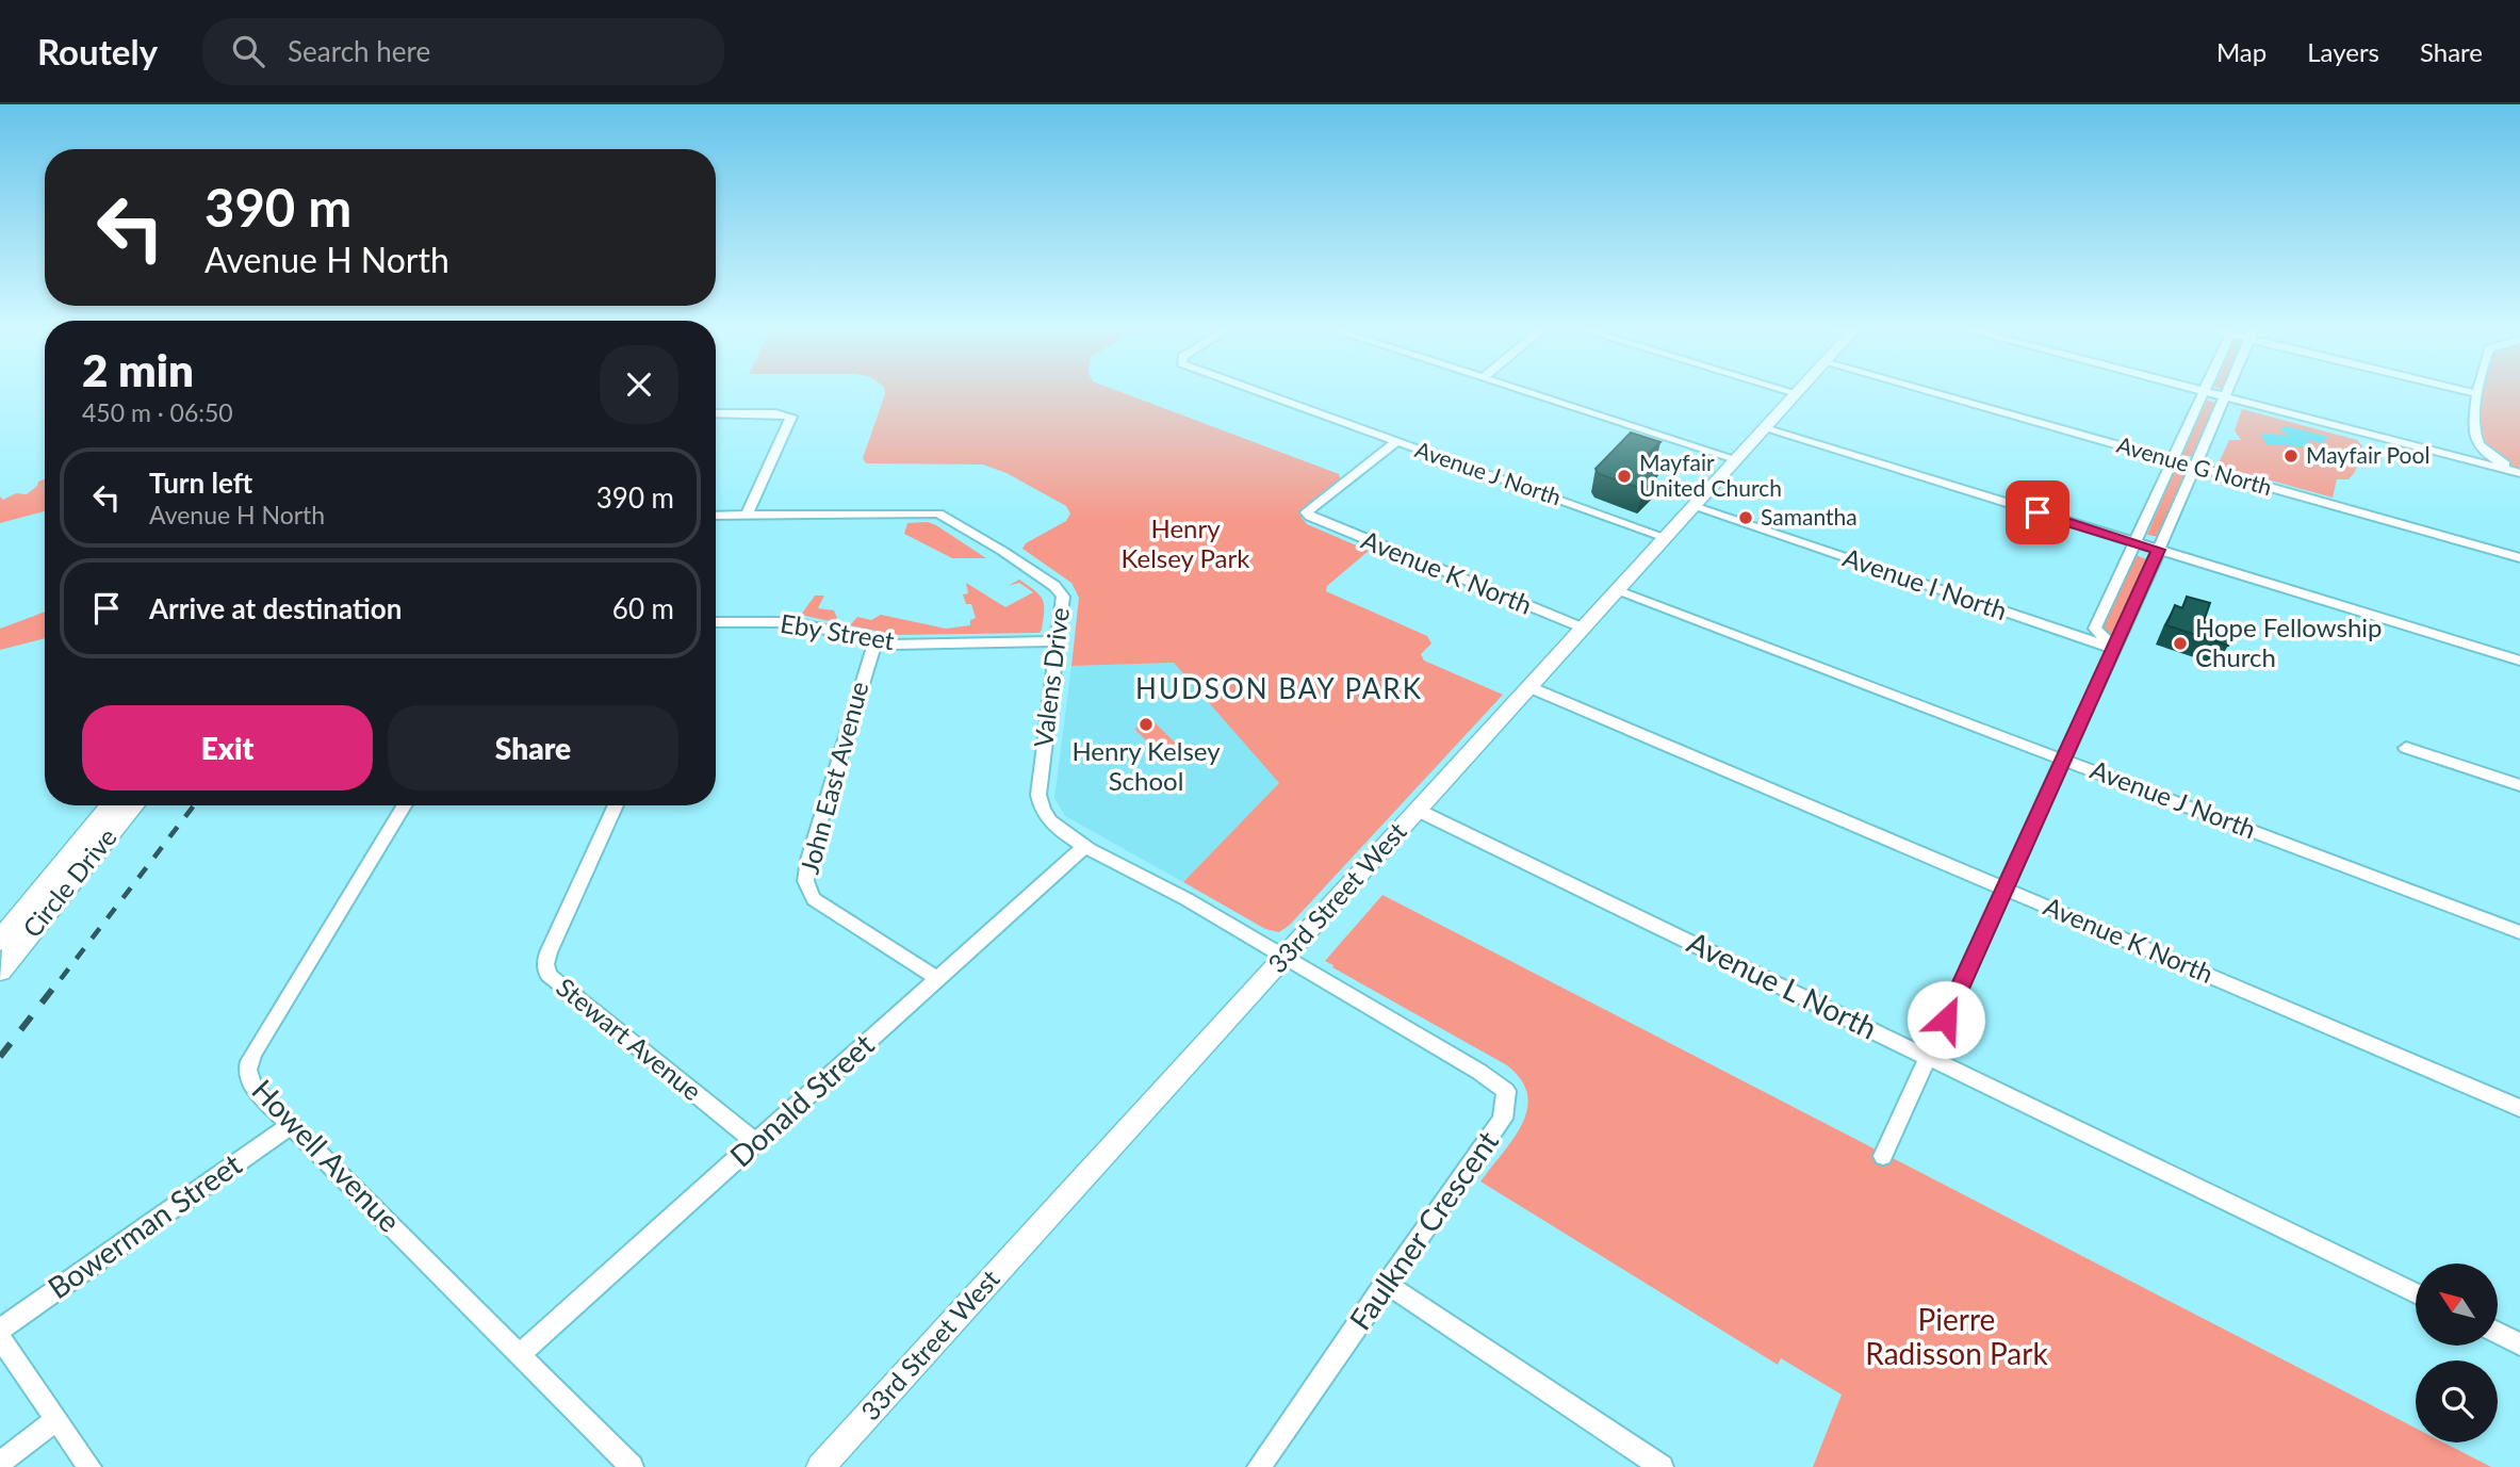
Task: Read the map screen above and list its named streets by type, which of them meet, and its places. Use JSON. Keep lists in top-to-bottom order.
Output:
{
  "streets": {
    "highway": ["Circle Drive"],
    "main road": ["33rd Street West"],
    "street": [
      "Avenue G North",
      "Avenue J North",
      "Avenue K North",
      "Avenue I North",
      "Eby Street",
      "Valens Drive",
      "John East Avenue",
      "Avenue L North",
      "Stewart Avenue",
      "Donald Street",
      "Howell Avenue",
      "Bowerman Street",
      "Faulkner Crescent"
    ]
  },
  "crossings": [
    ["Avenue J North", "Avenue K North"],
    ["Avenue J North", "33rd Street West"],
    ["Avenue K North", "33rd Street West"],
    ["Avenue I North", "33rd Street West"],
    ["Eby Street", "Valens Drive"],
    ["Eby Street", "John East Avenue"],
    ["Valens Drive", "33rd Street West"],
    ["Valens Drive", "Donald Street"],
    ["Valens Drive", "Faulkner Crescent"],
    ["John East Avenue", "Donald Street"],
    ["33rd Street West", "Avenue L North"],
    ["33rd Street West", "Faulkner Crescent"],
    ["Stewart Avenue", "Donald Street"],
    ["Donald Street", "Howell Avenue"],
    ["Howell Avenue", "Bowerman Street"]
  ],
  "districts": ["HUDSON BAY PARK"],
  "parks": ["Henry Kelsey Park", "Pierre Radisson Park"],
  "places": [
    "Mayfair Pool",
    "Mayfair United Church",
    "Samantha",
    "Hope Fellowship Church",
    "Henry Kelsey School"
  ],
  "north": "top left",
  "page": {
    "header": "Routely",
    "search": "Search here",
    "nav": ["Map", "Layers", "Share"],
    "turn": ["390 m", "Avenue H North"],
    "heading": ["2 min", "450 m · 06:50"],
    "list": [
      {
        "name": "Turn left",
        "note": "Avenue H North",
        "value": "390 m"
      },
      {
        "name": "Arrive at destination",
        "value": "60 m"
      }
    ],
    "buttons": ["Exit", "Share"]
  }
}
